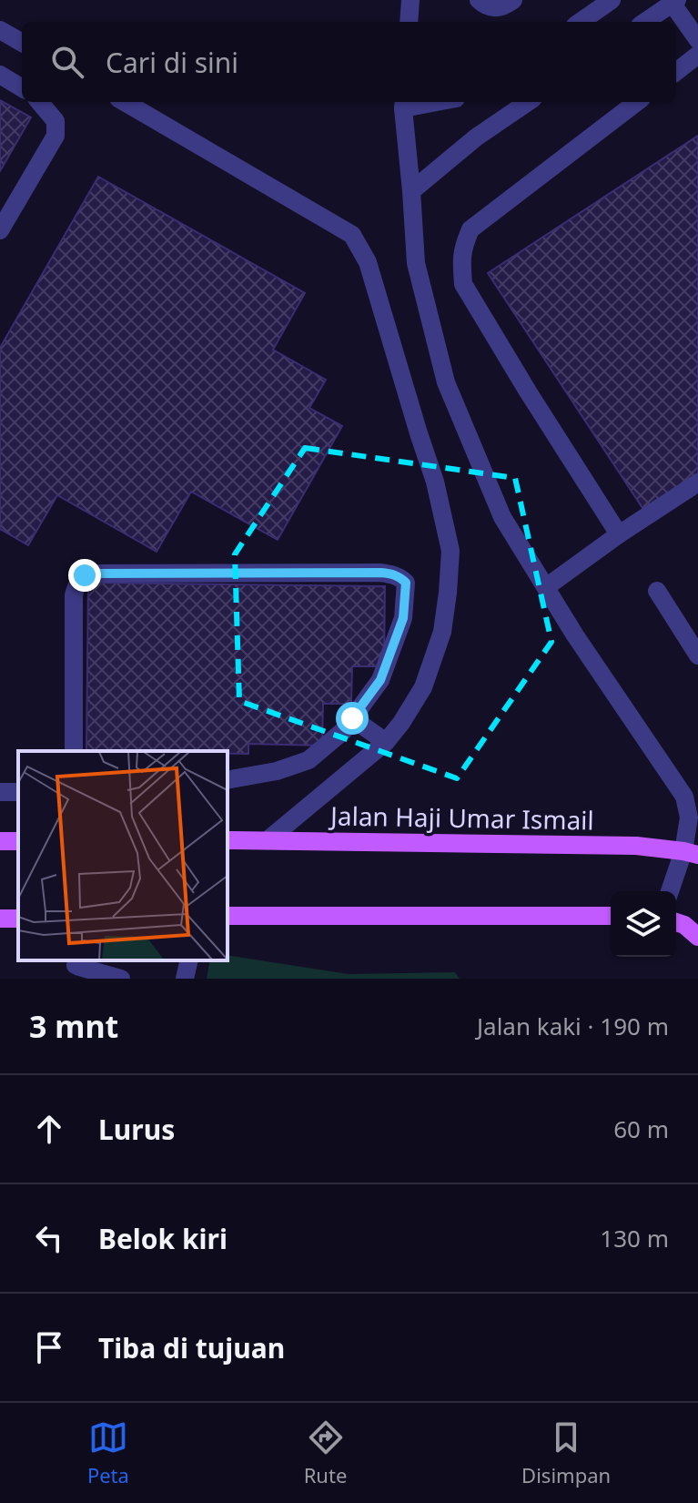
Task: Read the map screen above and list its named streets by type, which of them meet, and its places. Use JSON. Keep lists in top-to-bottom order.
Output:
{
  "streets": {
    "main road": ["Jalan Haji Umar Ismail"]
  },
  "page": {
    "search": "Cari di sini",
    "heading": ["3 mnt", "Jalan kaki · 190 m"],
    "list": [
      ["Lurus", "60 m"],
      ["Belok kiri", "130 m"],
      "Tiba di tujuan"
    ],
    "nav": ["Peta", "Rute", "Disimpan"]
  }
}
